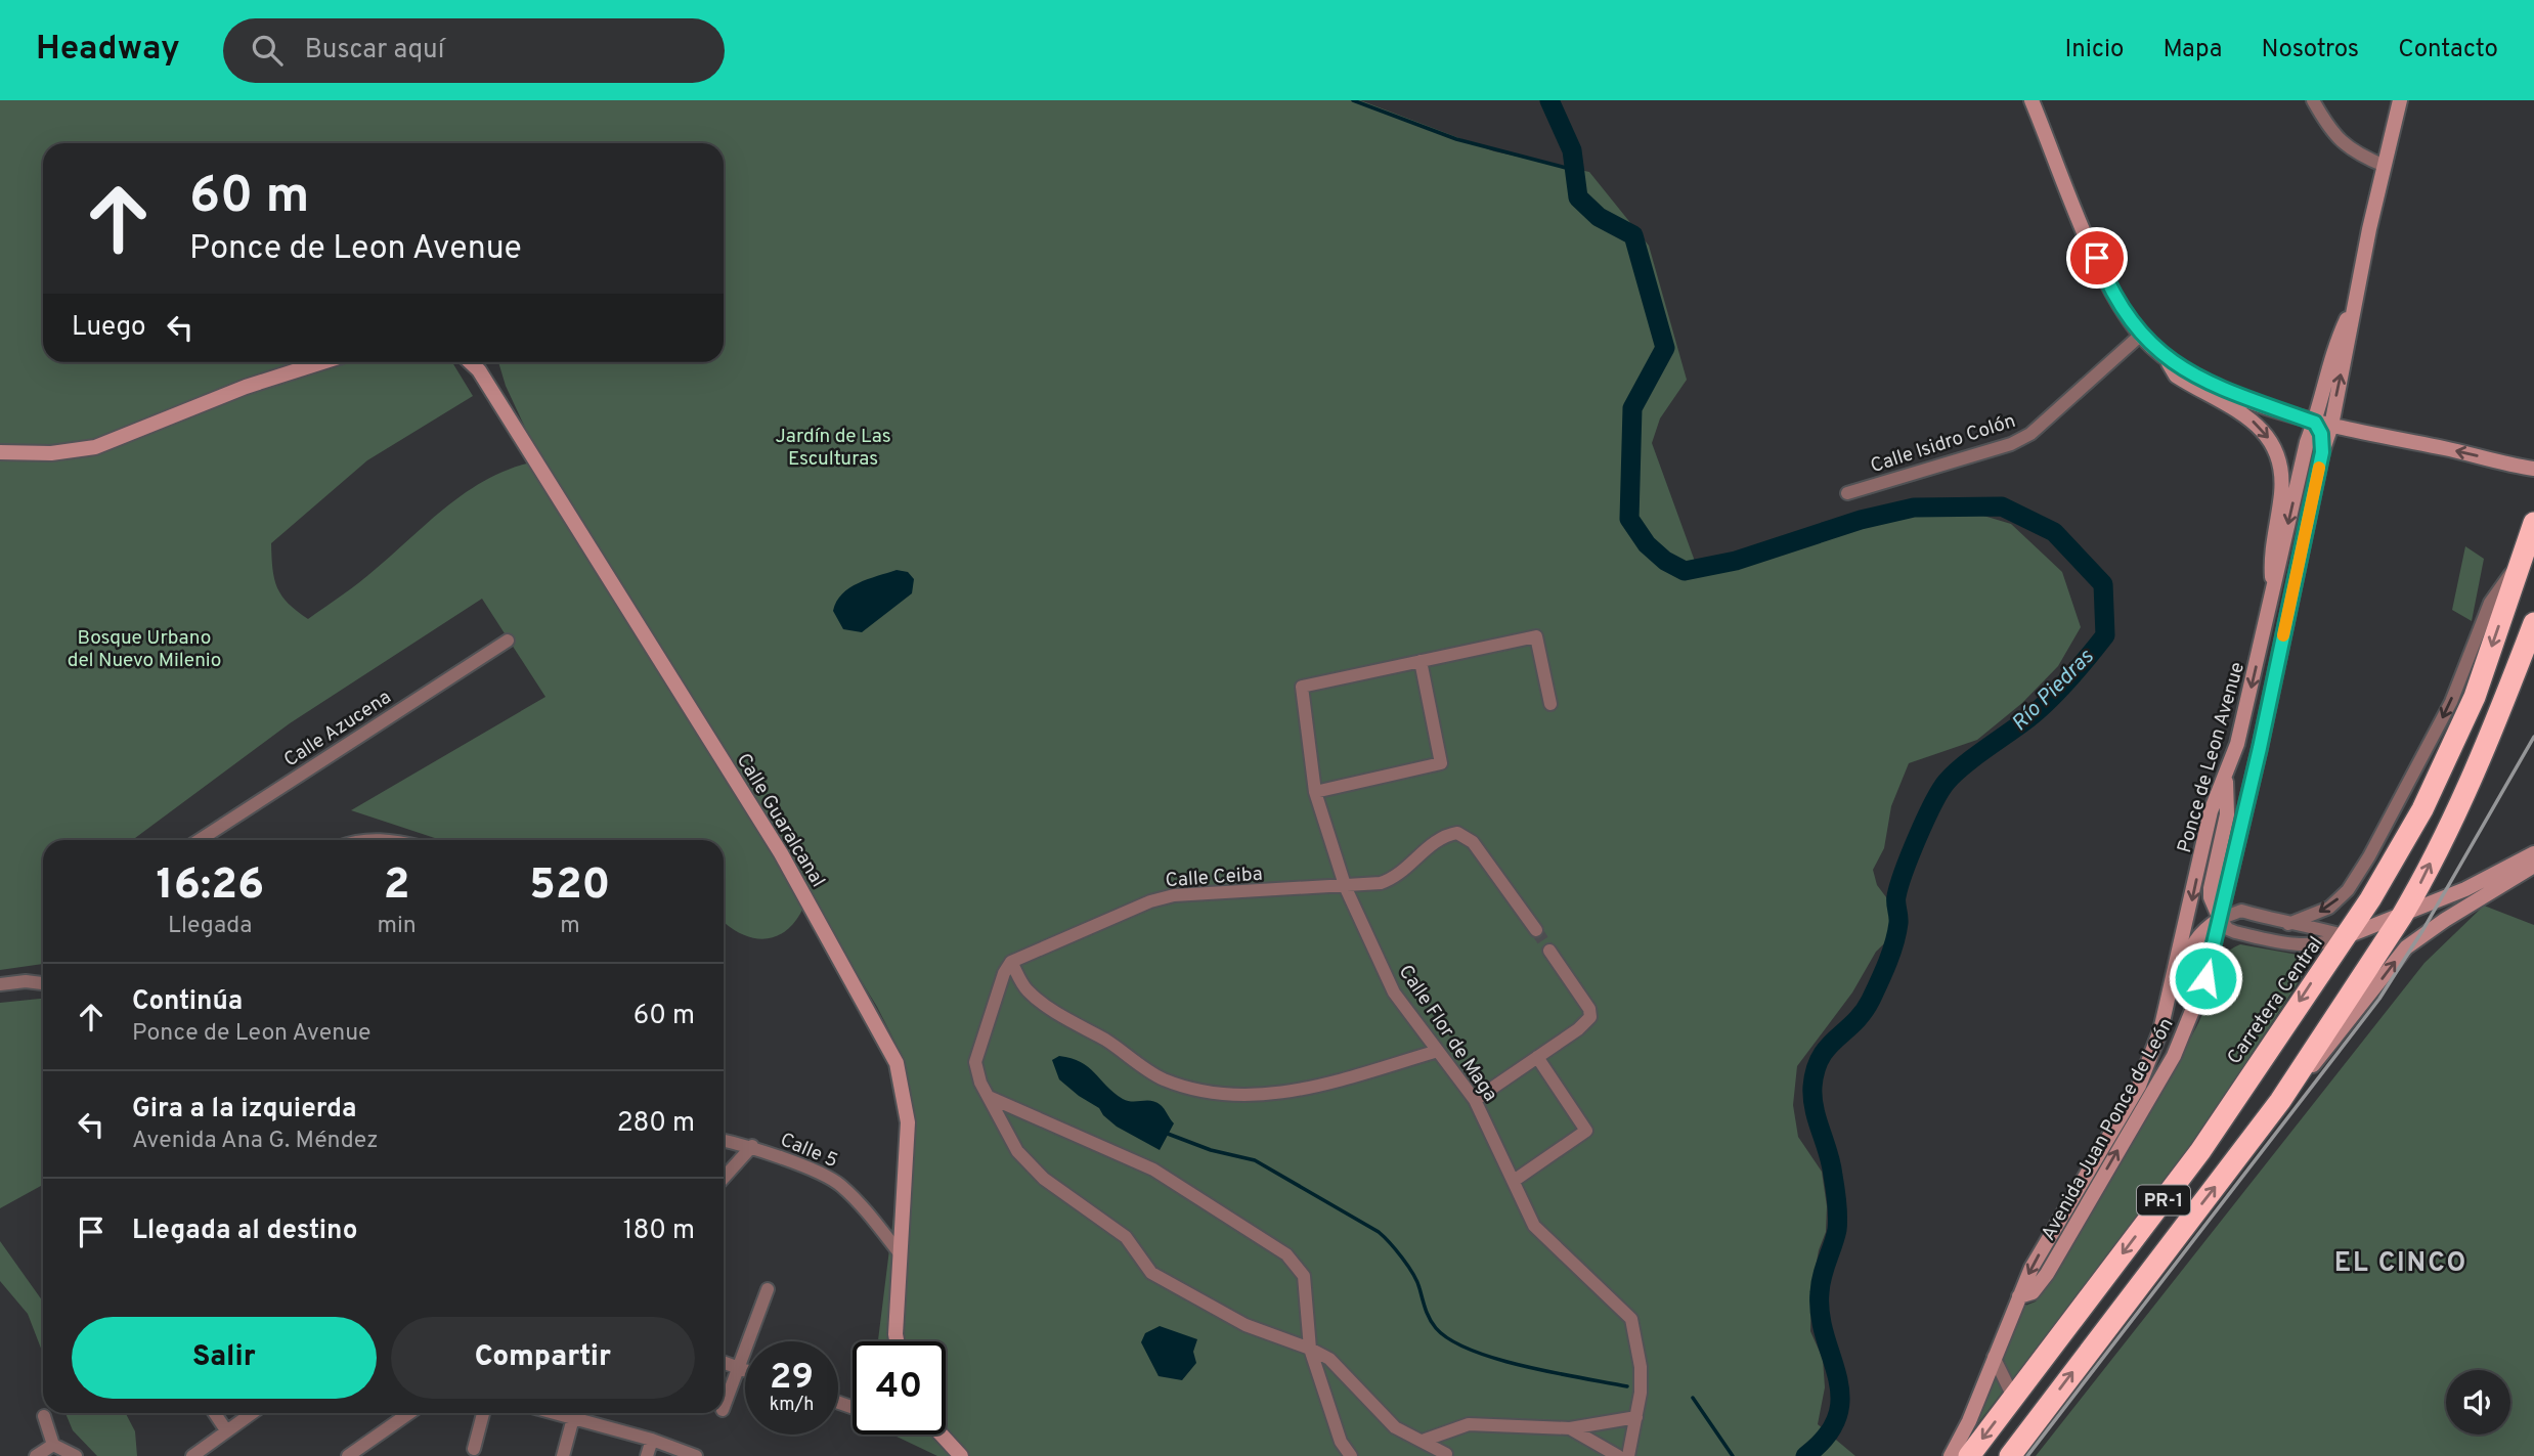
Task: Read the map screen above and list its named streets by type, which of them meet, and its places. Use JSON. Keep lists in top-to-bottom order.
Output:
{
  "streets": {
    "highway": ["Carretera Central", "PR-1"],
    "street": [
      "Calle Isidro Colón",
      "Calle Azucena",
      "Ponce de Leon Avenue",
      "Calle Guaralcanal",
      "Calle Ceiba",
      "Calle Flor de Maga",
      "Avenida Juan Ponce de León",
      "Calle 5"
    ]
  },
  "crossings": [
    ["Ponce de Leon Avenue", "Avenida Juan Ponce de León"],
    ["Calle Guaralcanal", "Calle 5"],
    ["Calle Ceiba", "Calle Flor de Maga"]
  ],
  "districts": ["EL CINCO"],
  "water": ["Río Piedras"],
  "parks": ["Jardín de Las Esculturas", "Bosque Urbano del Nuevo Milenio"],
  "page": {
    "header": "Headway",
    "search": "Buscar aquí",
    "nav": [
      "Inicio",
      "Mapa",
      "Nosotros",
      "Contacto"
    ],
    "turn": ["60 m", "Ponce de Leon Avenue"],
    "then": "Luego",
    "eta": [
      "16:26",
      "Llegada",
      "2",
      "min",
      "520",
      "m"
    ],
    "list": [
      {
        "name": "Continúa",
        "note": "Ponce de Leon Avenue",
        "value": "60 m"
      },
      {
        "name": "Gira a la izquierda",
        "note": "Avenida Ana G. Méndez",
        "value": "280 m"
      },
      {
        "name": "Llegada al destino",
        "value": "180 m"
      }
    ],
    "buttons": ["Salir", "Compartir"],
    "speed": "29 km/h",
    "limit": "40"
  }
}
